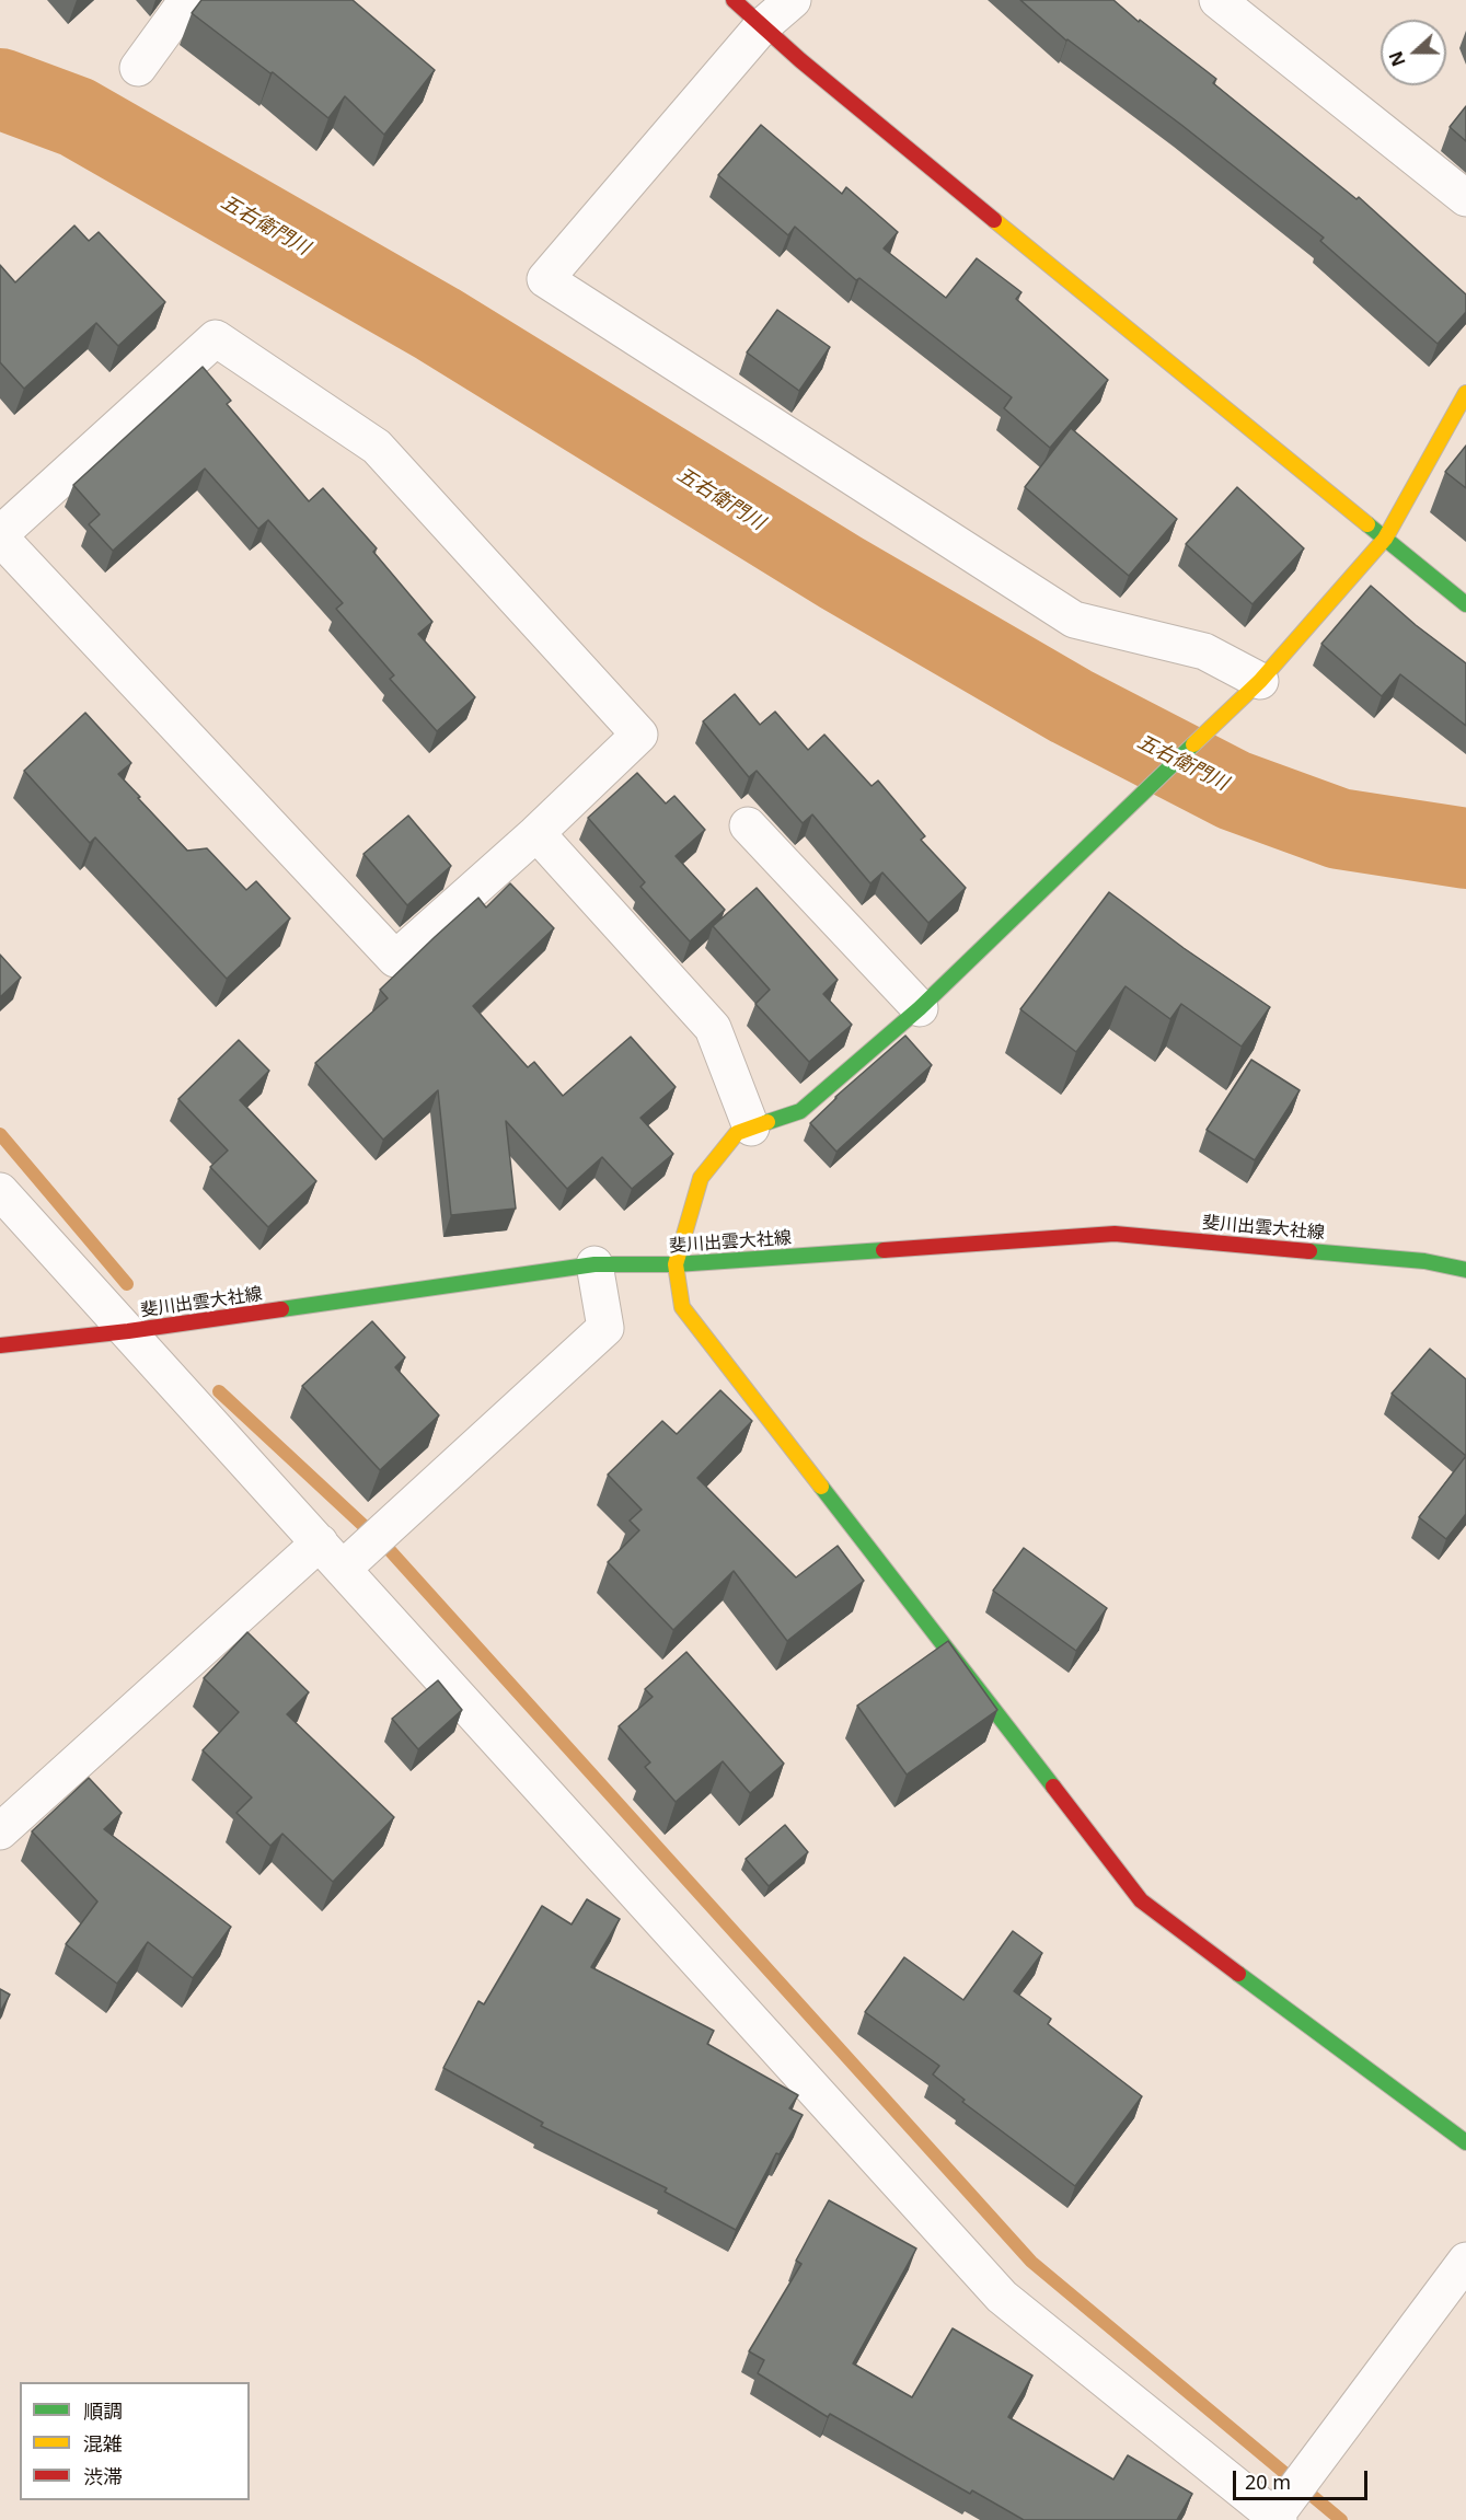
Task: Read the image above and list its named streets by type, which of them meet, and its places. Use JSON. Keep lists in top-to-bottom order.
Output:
{
  "streets": {
    "street": ["斐川出雲大社線"]
  },
  "water": ["五右衛門川"],
  "legend": ["順調", "混雑", "渋滞"],
  "scale_bar": "20 m",
  "north": "left"
}
